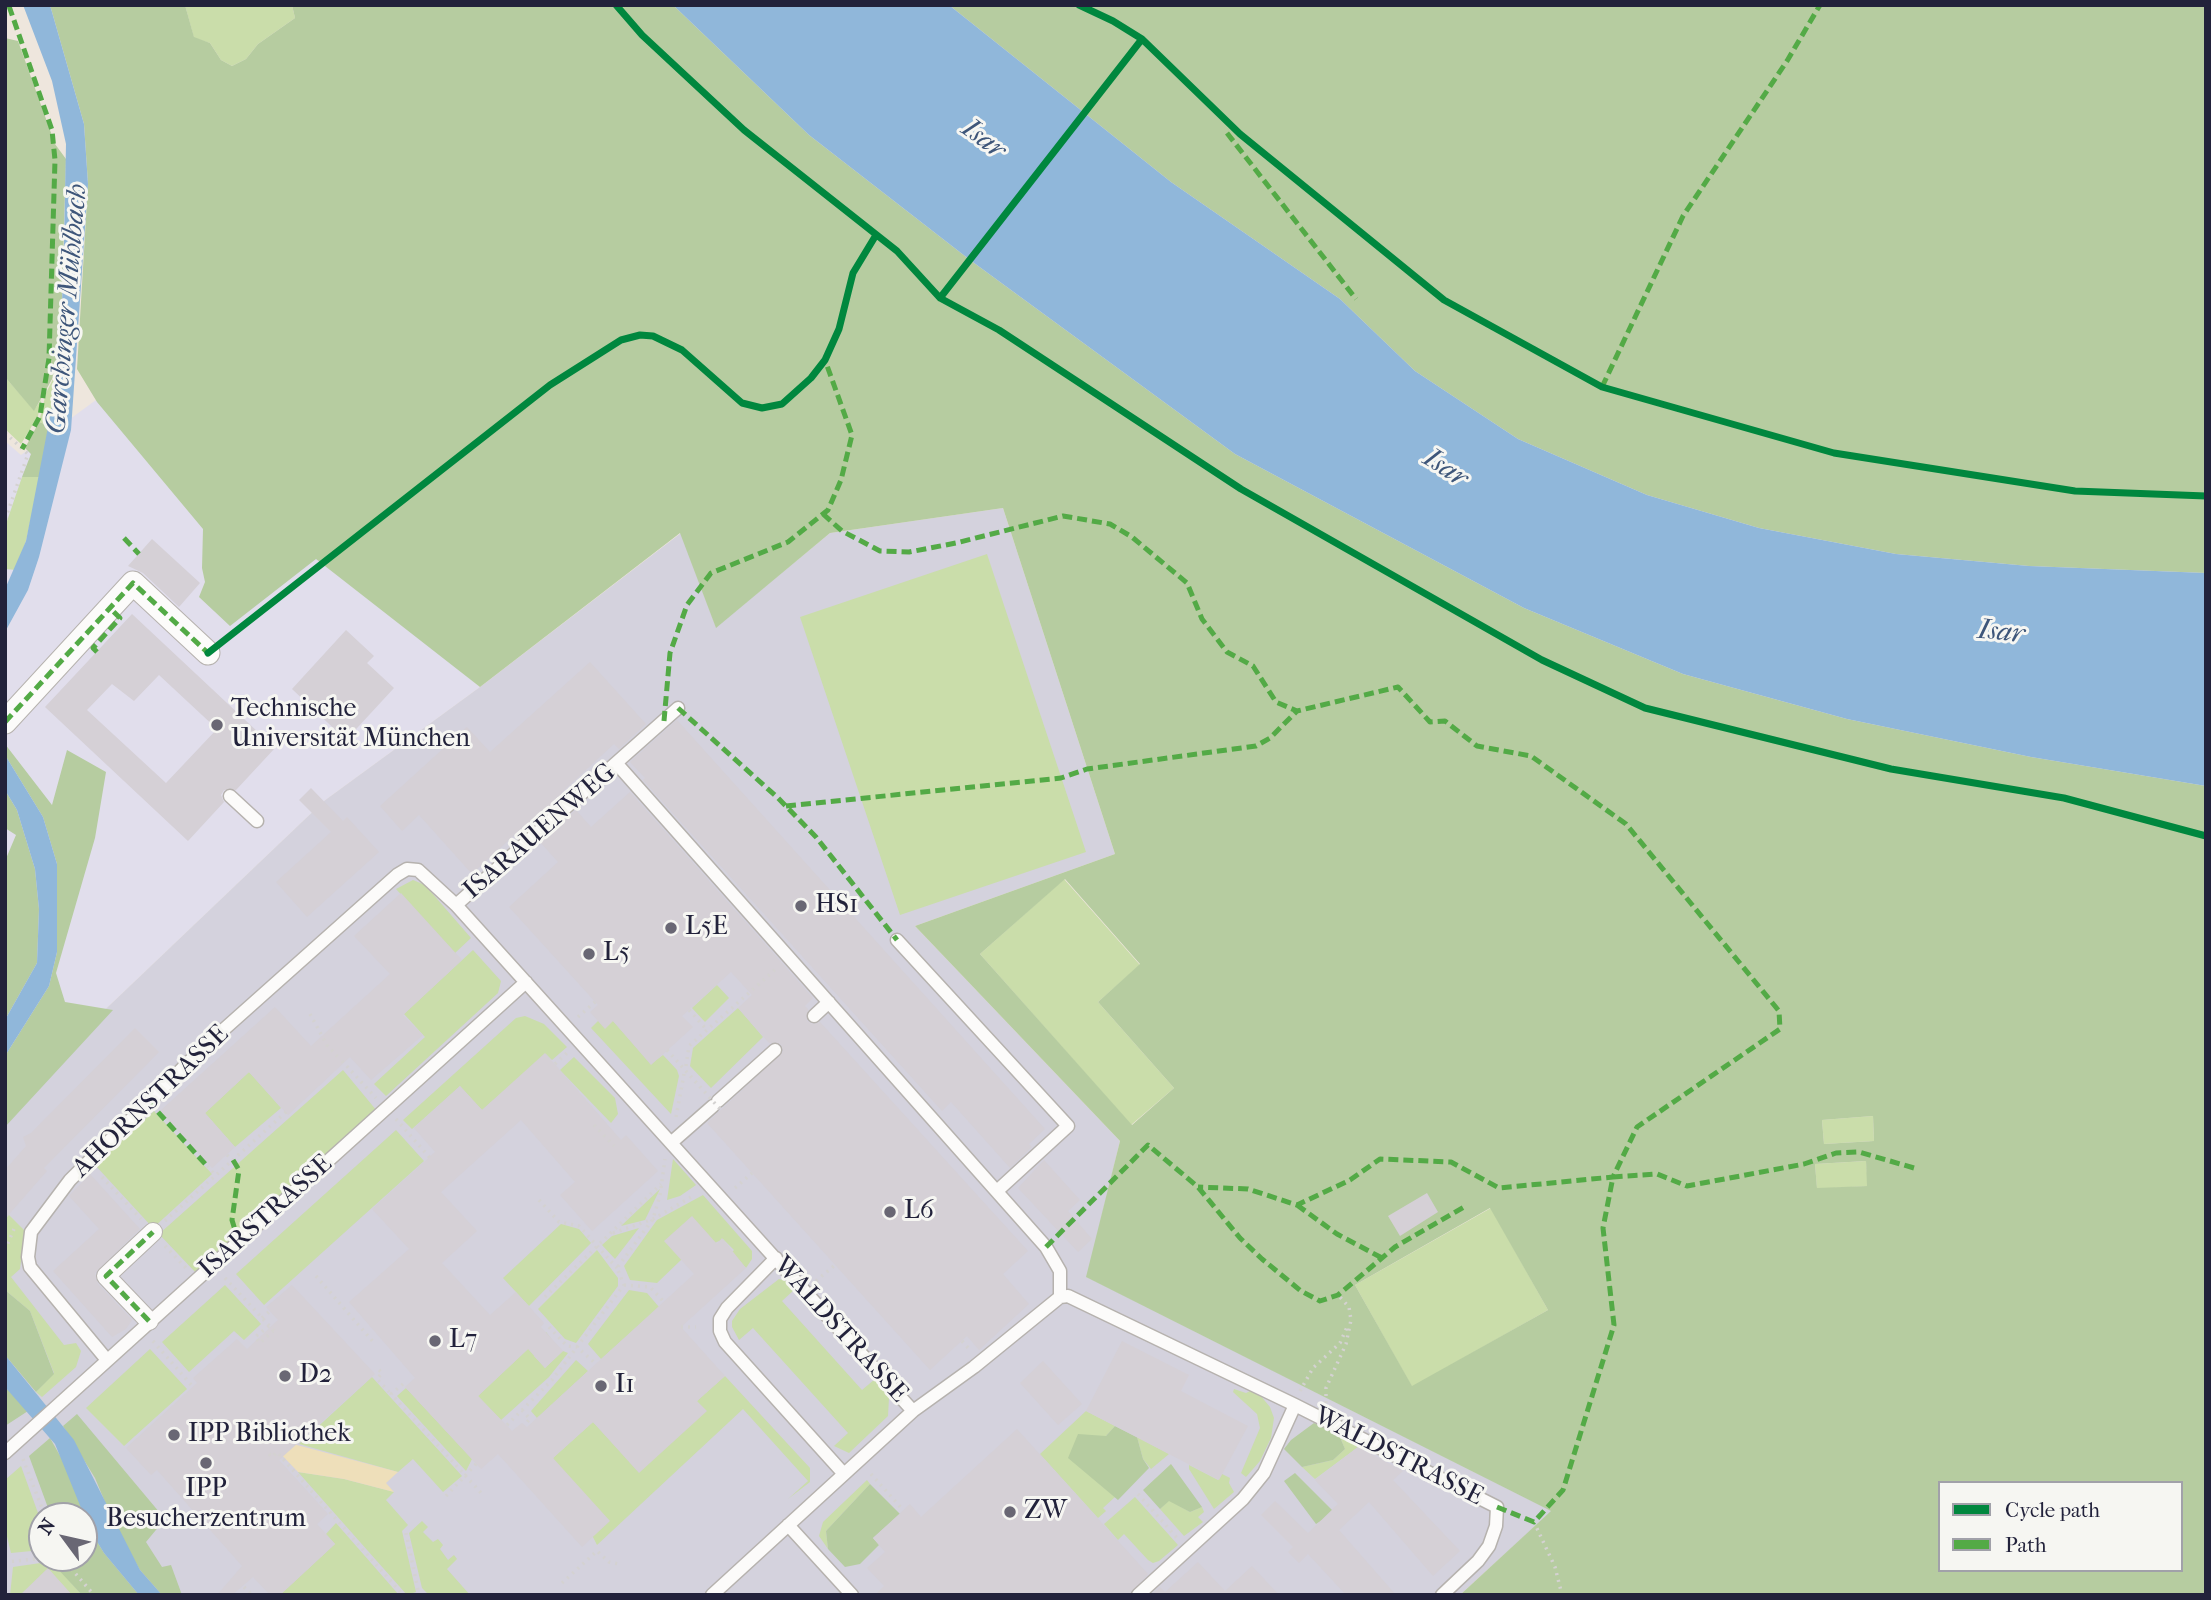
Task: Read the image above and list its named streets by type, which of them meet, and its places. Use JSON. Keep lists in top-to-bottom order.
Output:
{
  "streets": {
    "lane": [
      "ISARAUENWEG",
      "AHORNSTRASSE",
      "ISARSTRASSE",
      "WALDSTRASSE"
    ]
  },
  "crossings": [
    ["ISARAUENWEG", "AHORNSTRASSE"],
    ["ISARAUENWEG", "WALDSTRASSE"],
    ["AHORNSTRASSE", "ISARSTRASSE"],
    ["ISARSTRASSE", "WALDSTRASSE"]
  ],
  "water": ["Isar", "Garchinger Mühlbach"],
  "places": [
    "Technische Universität München",
    "HS1",
    "L5E",
    "L5",
    "L6",
    "L7",
    "D2",
    "I1",
    "IPP Bibliothek",
    "IPP Besucherzentrum",
    "ZW"
  ],
  "legend": ["Cycle path", "Path"],
  "north": "top left"
}
